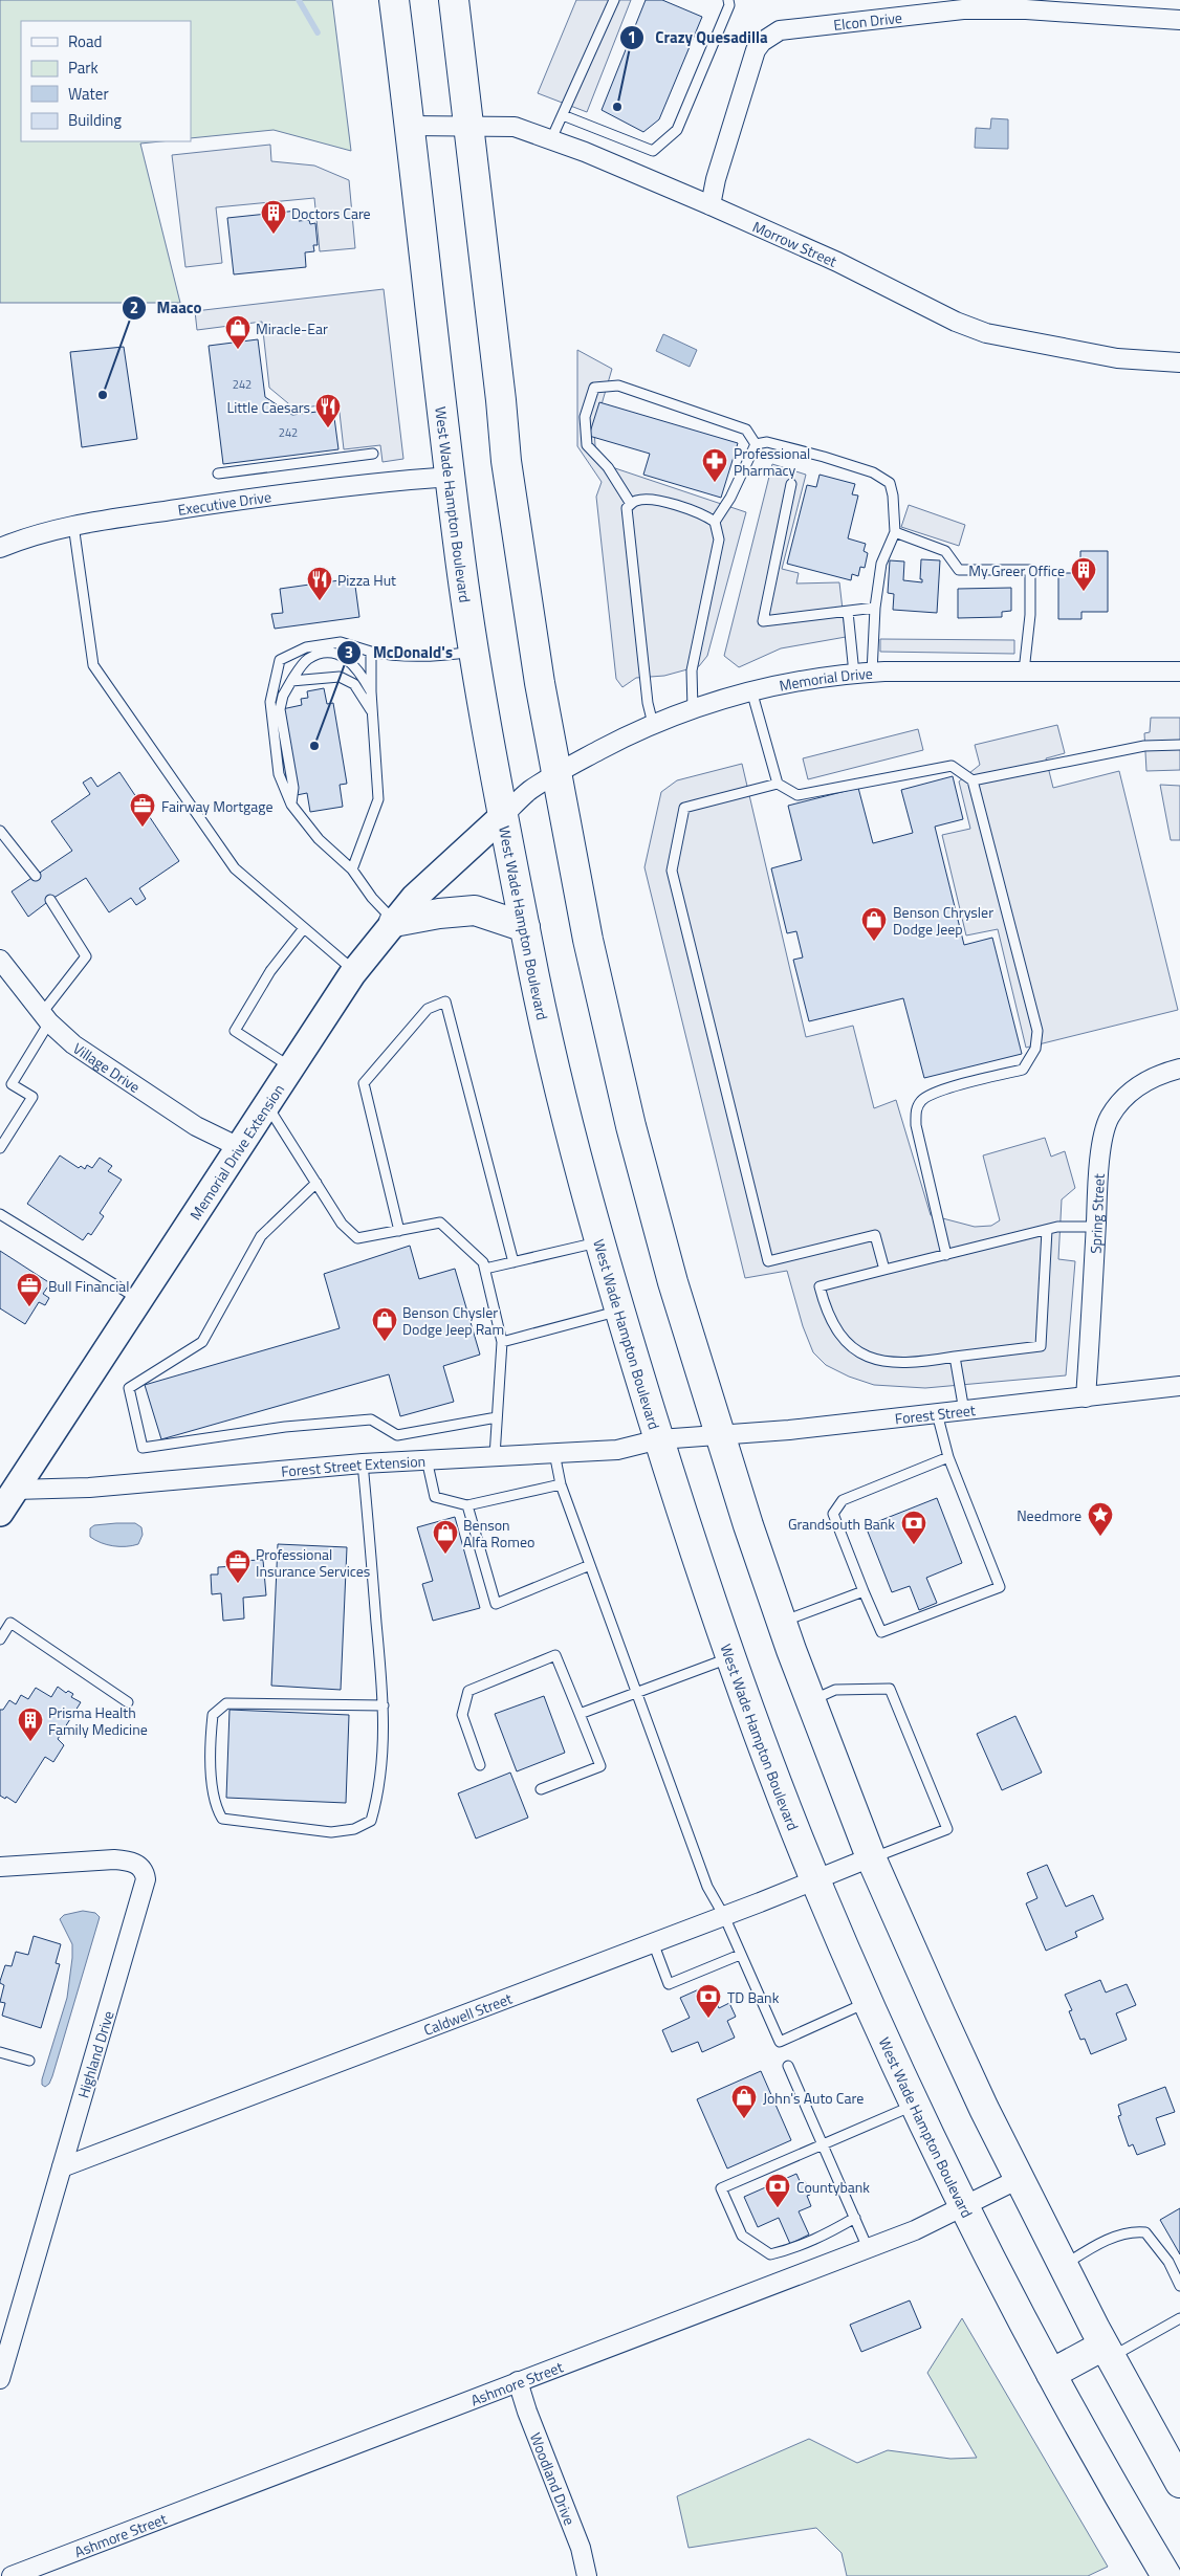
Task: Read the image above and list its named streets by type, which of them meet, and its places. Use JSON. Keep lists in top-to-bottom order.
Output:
{
  "streets": {
    "main road": ["West Wade Hampton Boulevard"],
    "street": [
      "Elcon Drive",
      "Morrow Street",
      "Executive Drive",
      "Memorial Drive",
      "Village Drive",
      "Memorial Drive Extension",
      "Spring Street",
      "Forest Street",
      "Forest Street Extension",
      "Caldwell Street",
      "Highland Drive",
      "Ashmore Street",
      "Woodland Drive"
    ]
  },
  "crossings": [
    ["Elcon Drive", "Morrow Street"],
    ["Morrow Street", "West Wade Hampton Boulevard"],
    ["Executive Drive", "West Wade Hampton Boulevard"],
    ["West Wade Hampton Boulevard", "Memorial Drive"],
    ["West Wade Hampton Boulevard", "Memorial Drive Extension"],
    ["West Wade Hampton Boulevard", "Forest Street Extension"],
    ["West Wade Hampton Boulevard", "Caldwell Street"],
    ["West Wade Hampton Boulevard", "Ashmore Street"],
    ["Memorial Drive", "Memorial Drive Extension"],
    ["Village Drive", "Memorial Drive Extension"],
    ["Memorial Drive Extension", "Forest Street Extension"],
    ["Spring Street", "Forest Street"],
    ["Forest Street", "Forest Street Extension"],
    ["Caldwell Street", "Highland Drive"],
    ["Ashmore Street", "Woodland Drive"]
  ],
  "places": {
    "other": ["Crazy Quesadilla", "Maaco", "McDonald's"],
    "building": ["Doctors Care", "My Greer Office", "Prisma Health Family Medicine"],
    "shop": [
      "Miracle-Ear",
      "Benson Chrysler Dodge Jeep",
      "Benson Chysler Dodge Jeep Ram",
      "Benson Alfa Romeo",
      "John's Auto Care"
    ],
    "restaurant": ["Little Caesars", "Pizza Hut"],
    "pharmacy": ["Professional Pharmacy"],
    "office": ["Fairway Mortgage", "Bull Financial", "Professional Insurance Services"],
    "place": ["Needmore"],
    "bank": ["Grandsouth Bank", "TD Bank", "Countybank"]
  },
  "house_numbers": ["242", "242"],
  "legend": [
    "Road",
    "Park",
    "Water",
    "Building"
  ]
}
